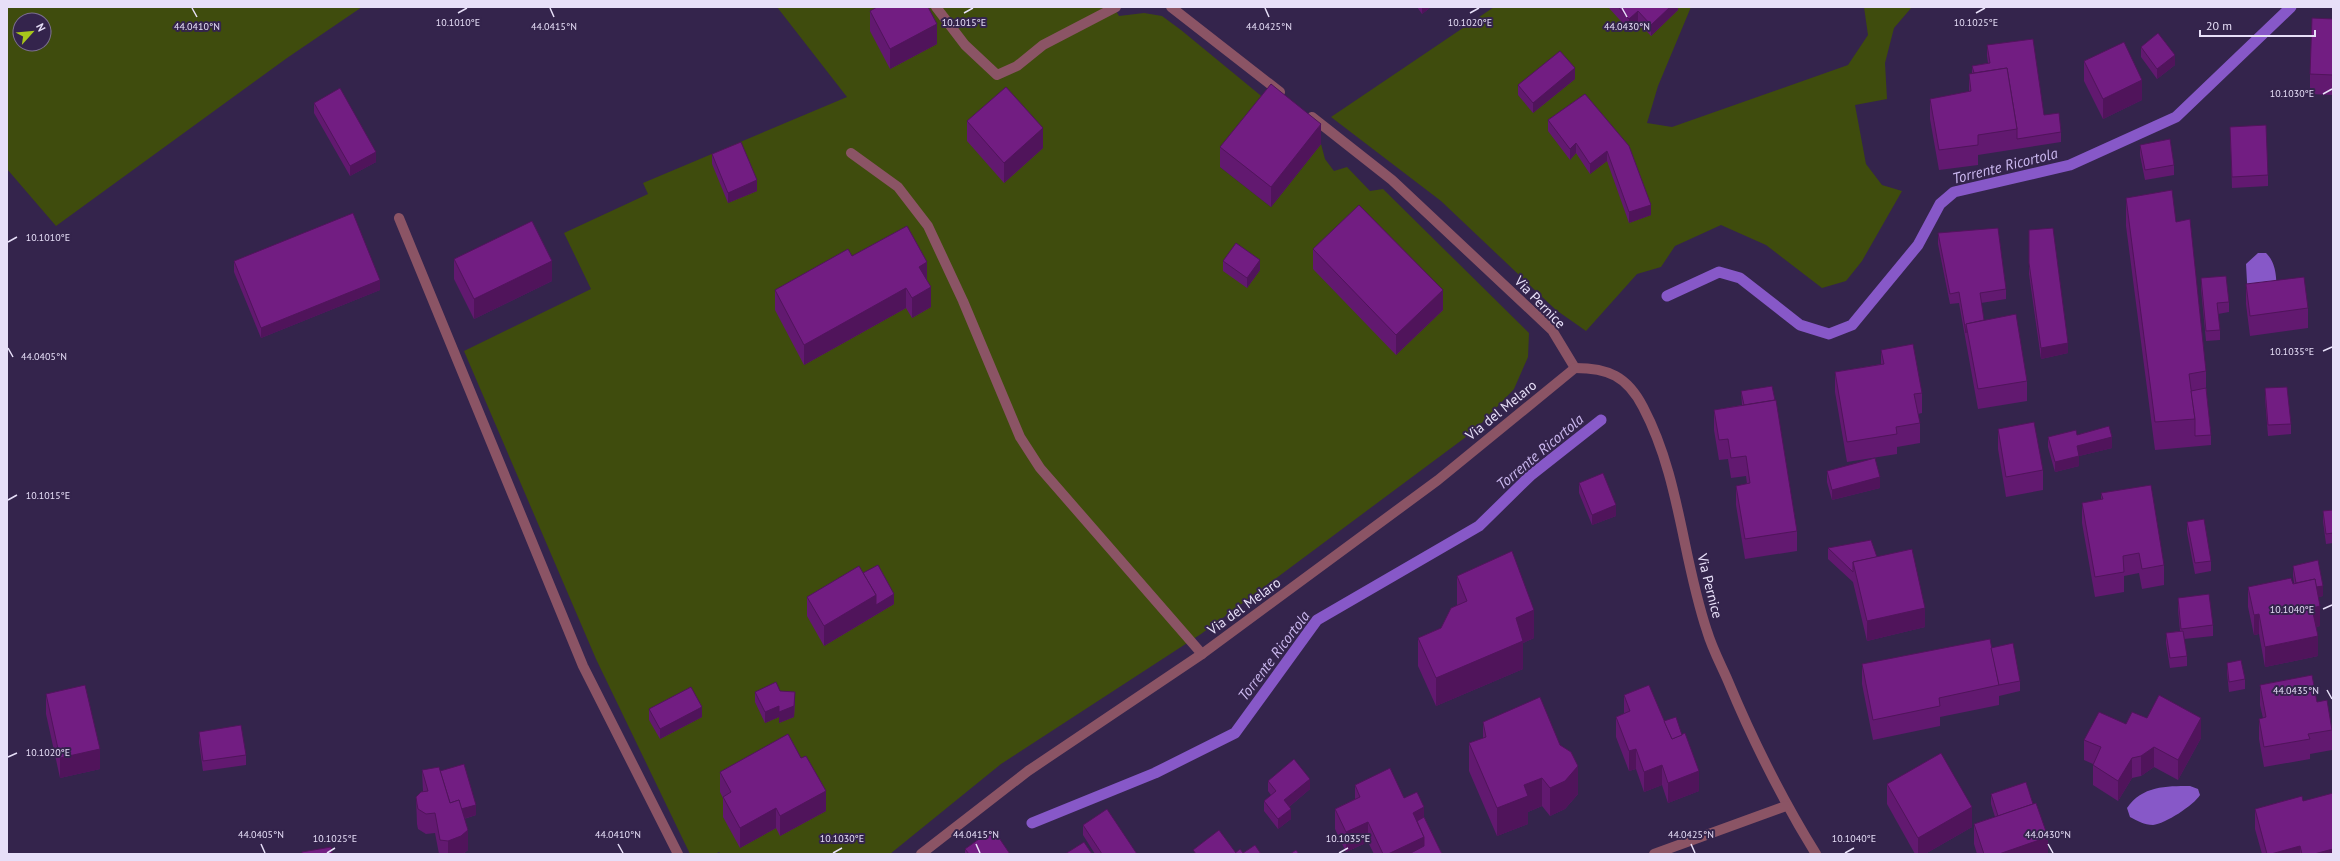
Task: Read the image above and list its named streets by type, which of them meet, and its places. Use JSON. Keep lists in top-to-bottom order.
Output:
{
  "streets": {
    "street": ["Via Pernice", "Via del Melaro"]
  },
  "crossings": [
    ["Via Pernice", "Via del Melaro"]
  ],
  "water": ["Torrente Ricortola"],
  "scale_bar": "20 m",
  "north": "top right",
  "coordinates": [
    "10.1010°E",
    "10.1015°E",
    "10.1020°E",
    "10.1025°E",
    "44.0410°N",
    "44.0415°N",
    "44.0425°N",
    "44.0430°N",
    "10.1030°E",
    "10.1035°E",
    "44.0405°N",
    "10.1040°E",
    "44.0435°N"
  ]
}
